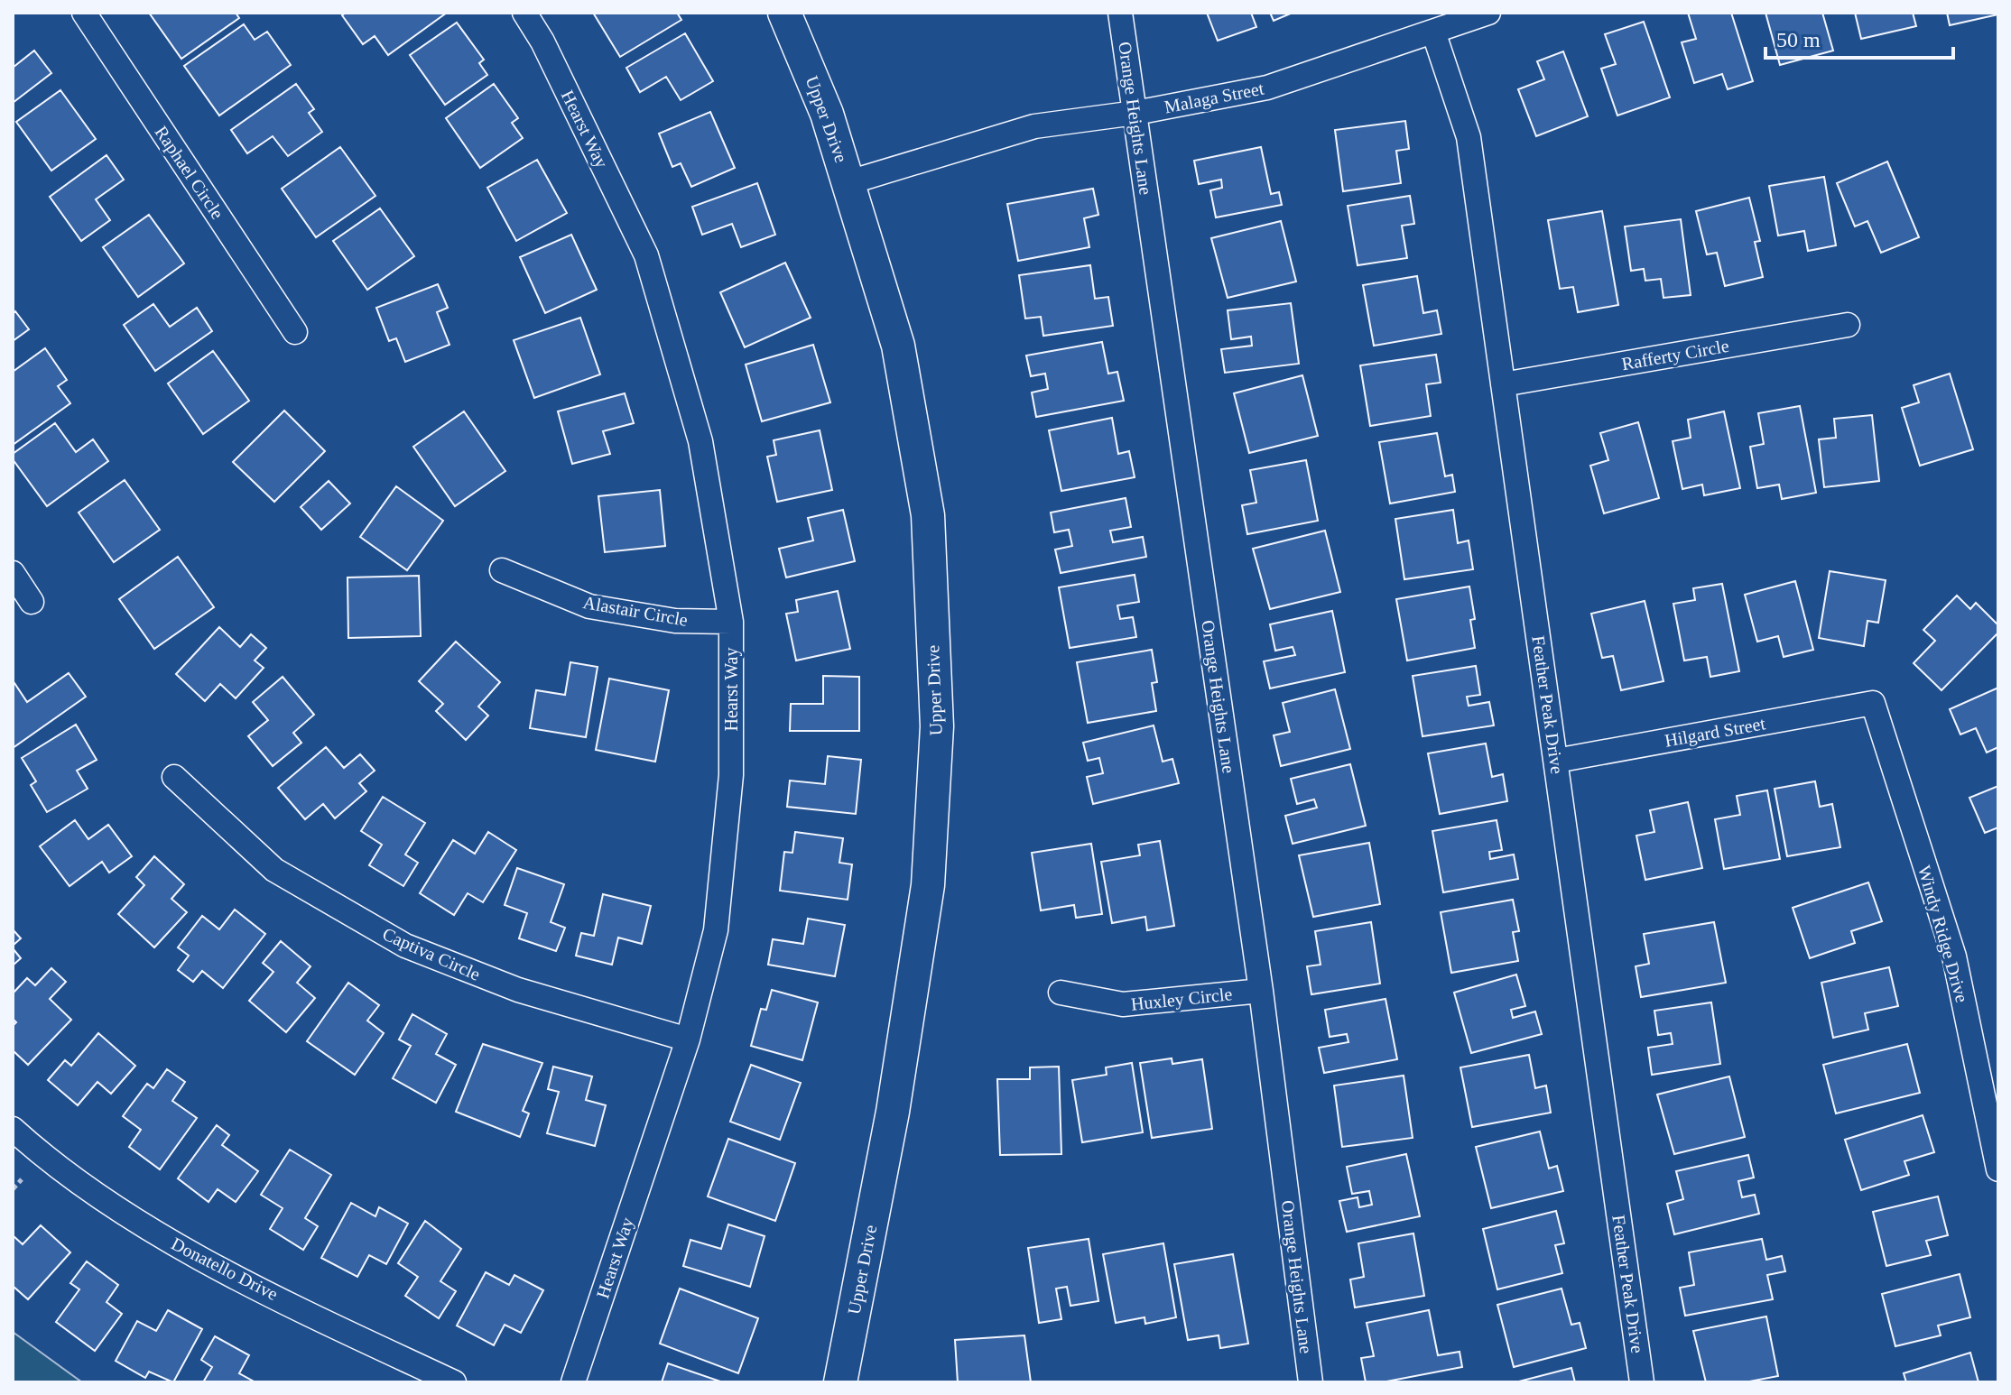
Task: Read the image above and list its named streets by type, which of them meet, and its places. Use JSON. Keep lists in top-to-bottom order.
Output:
{
  "streets": {
    "main road": ["Upper Drive"],
    "street": [
      "Malaga Street",
      "Orange Heights Lane",
      "Hearst Way",
      "Raphael Circle",
      "Rafferty Circle",
      "Alastair Circle",
      "Feather Peak Drive",
      "Hilgard Street",
      "Windy Ridge Drive",
      "Captiva Circle",
      "Huxley Circle",
      "Donatello Drive"
    ]
  },
  "crossings": [
    ["Malaga Street", "Orange Heights Lane"],
    ["Malaga Street", "Upper Drive"],
    ["Malaga Street", "Feather Peak Drive"],
    ["Orange Heights Lane", "Huxley Circle"],
    ["Hearst Way", "Alastair Circle"],
    ["Hearst Way", "Captiva Circle"],
    ["Rafferty Circle", "Feather Peak Drive"],
    ["Feather Peak Drive", "Hilgard Street"],
    ["Hilgard Street", "Windy Ridge Drive"]
  ],
  "scale_bar": "50 m"
}
